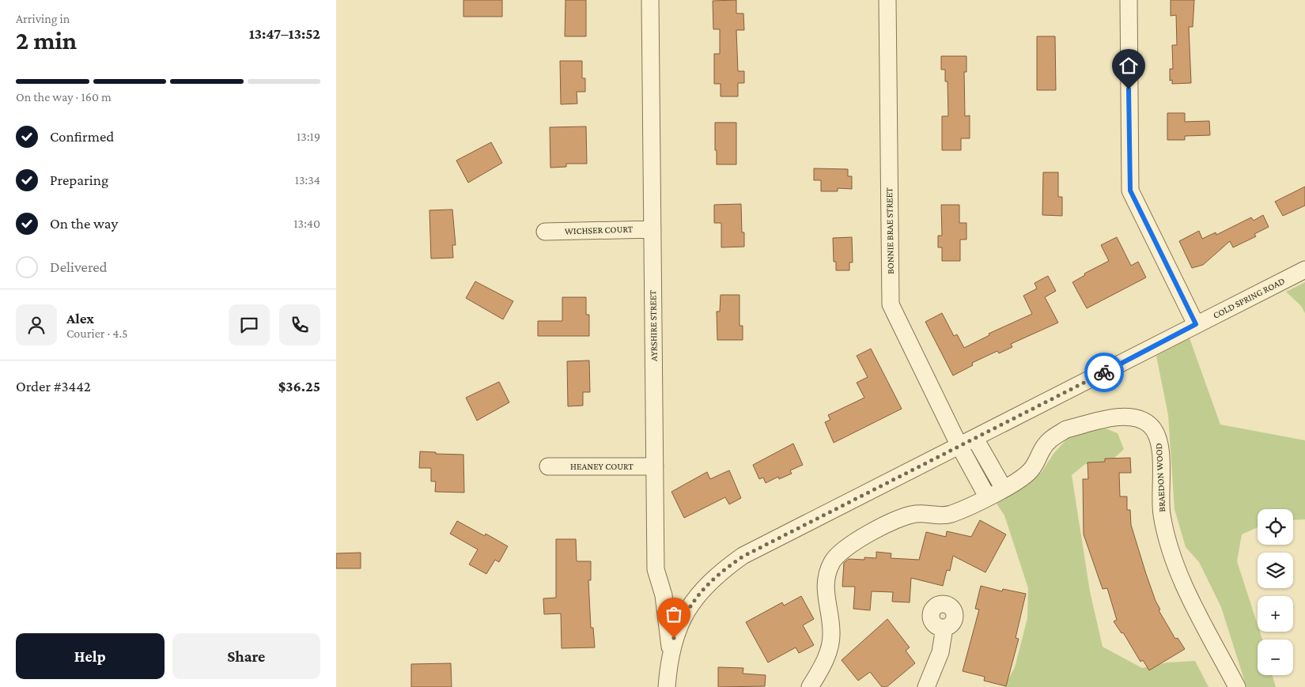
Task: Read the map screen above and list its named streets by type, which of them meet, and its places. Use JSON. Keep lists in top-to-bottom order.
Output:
{
  "streets": {
    "street": [
      "WICHSER COURT",
      "BONNIE BRAE STREET",
      "COLD SPRING ROAD",
      "AYRSHIRE STREET",
      "HEANEY COURT",
      "BRAEDON WOOD"
    ]
  },
  "crossings": [
    ["WICHSER COURT", "AYRSHIRE STREET"],
    ["BONNIE BRAE STREET", "COLD SPRING ROAD"],
    ["BONNIE BRAE STREET", "BRAEDON WOOD"],
    ["COLD SPRING ROAD", "AYRSHIRE STREET"],
    ["AYRSHIRE STREET", "HEANEY COURT"]
  ],
  "page": {
    "heading": ["2 min", "Arriving in", "13:47–13:52"],
    "panel": [
      "Alex",
      "Courier · 4.5",
      "Order #3442",
      "$36.25"
    ],
    "bar": "On the way · 160 m",
    "list": [
      ["Confirmed", "13:19"],
      ["Preparing", "13:34"],
      ["On the way", "13:40"],
      "Delivered"
    ],
    "map_buttons": ["+", "−"],
    "buttons": ["Help", "Share"]
  }
}
